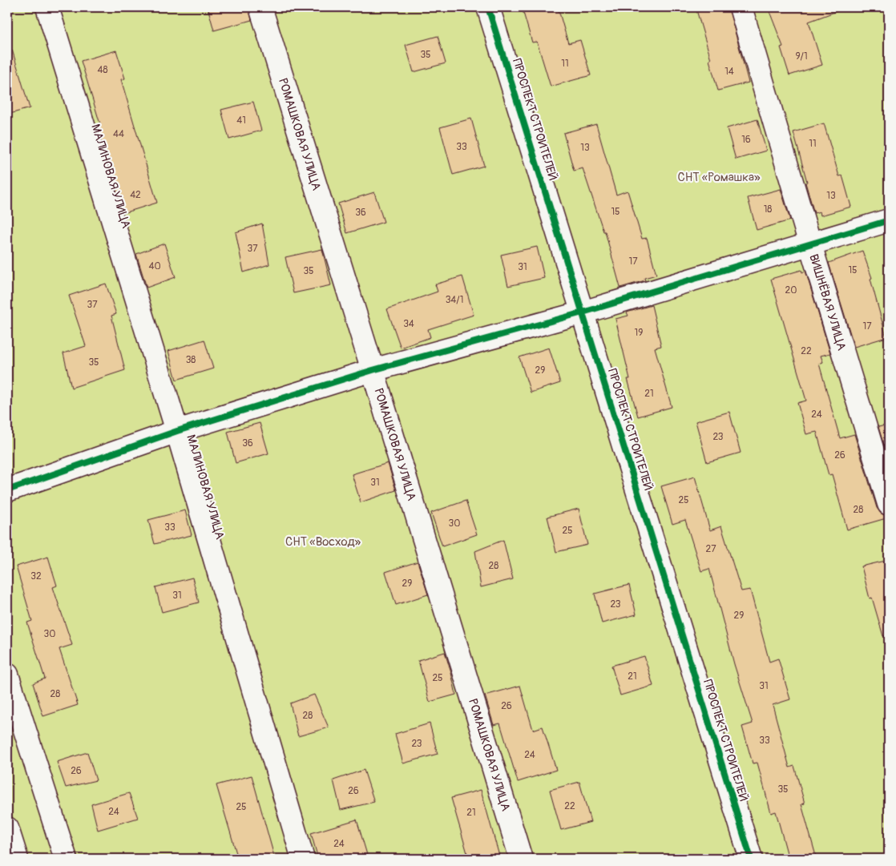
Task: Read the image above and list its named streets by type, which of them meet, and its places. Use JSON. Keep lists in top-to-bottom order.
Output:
{
  "streets": {
    "street": [
      "ПРОСПЕКТ СТРОИТЕЛЕЙ",
      "РОМАШКОВАЯ УЛИЦА",
      "МАЛИНОВАЯ УЛИЦА",
      "ВИШНЁВАЯ УЛИЦА"
    ]
  },
  "parks": ["СНТ «Ромашка»", "СНТ «Восход»"],
  "house_numbers": [
    "35",
    "9/1",
    "11",
    "48",
    "14",
    "41",
    "44",
    "16",
    "11",
    "33",
    "13",
    "42",
    "13",
    "18",
    "15",
    "36",
    "37",
    "17",
    "40",
    "31",
    "15",
    "35",
    "20",
    "34/1",
    "37",
    "34",
    "17",
    "19",
    "22",
    "38",
    "35",
    "29",
    "21",
    "24",
    "23",
    "36",
    "26",
    "31",
    "25",
    "28",
    "30",
    "33",
    "25",
    "27",
    "28",
    "32",
    "29",
    "31",
    "23",
    "29",
    "30",
    "21",
    "25",
    "31",
    "28",
    "26",
    "28",
    "33",
    "23",
    "24",
    "26",
    "35",
    "26",
    "22",
    "25",
    "24",
    "21",
    "24"
  ]
}
